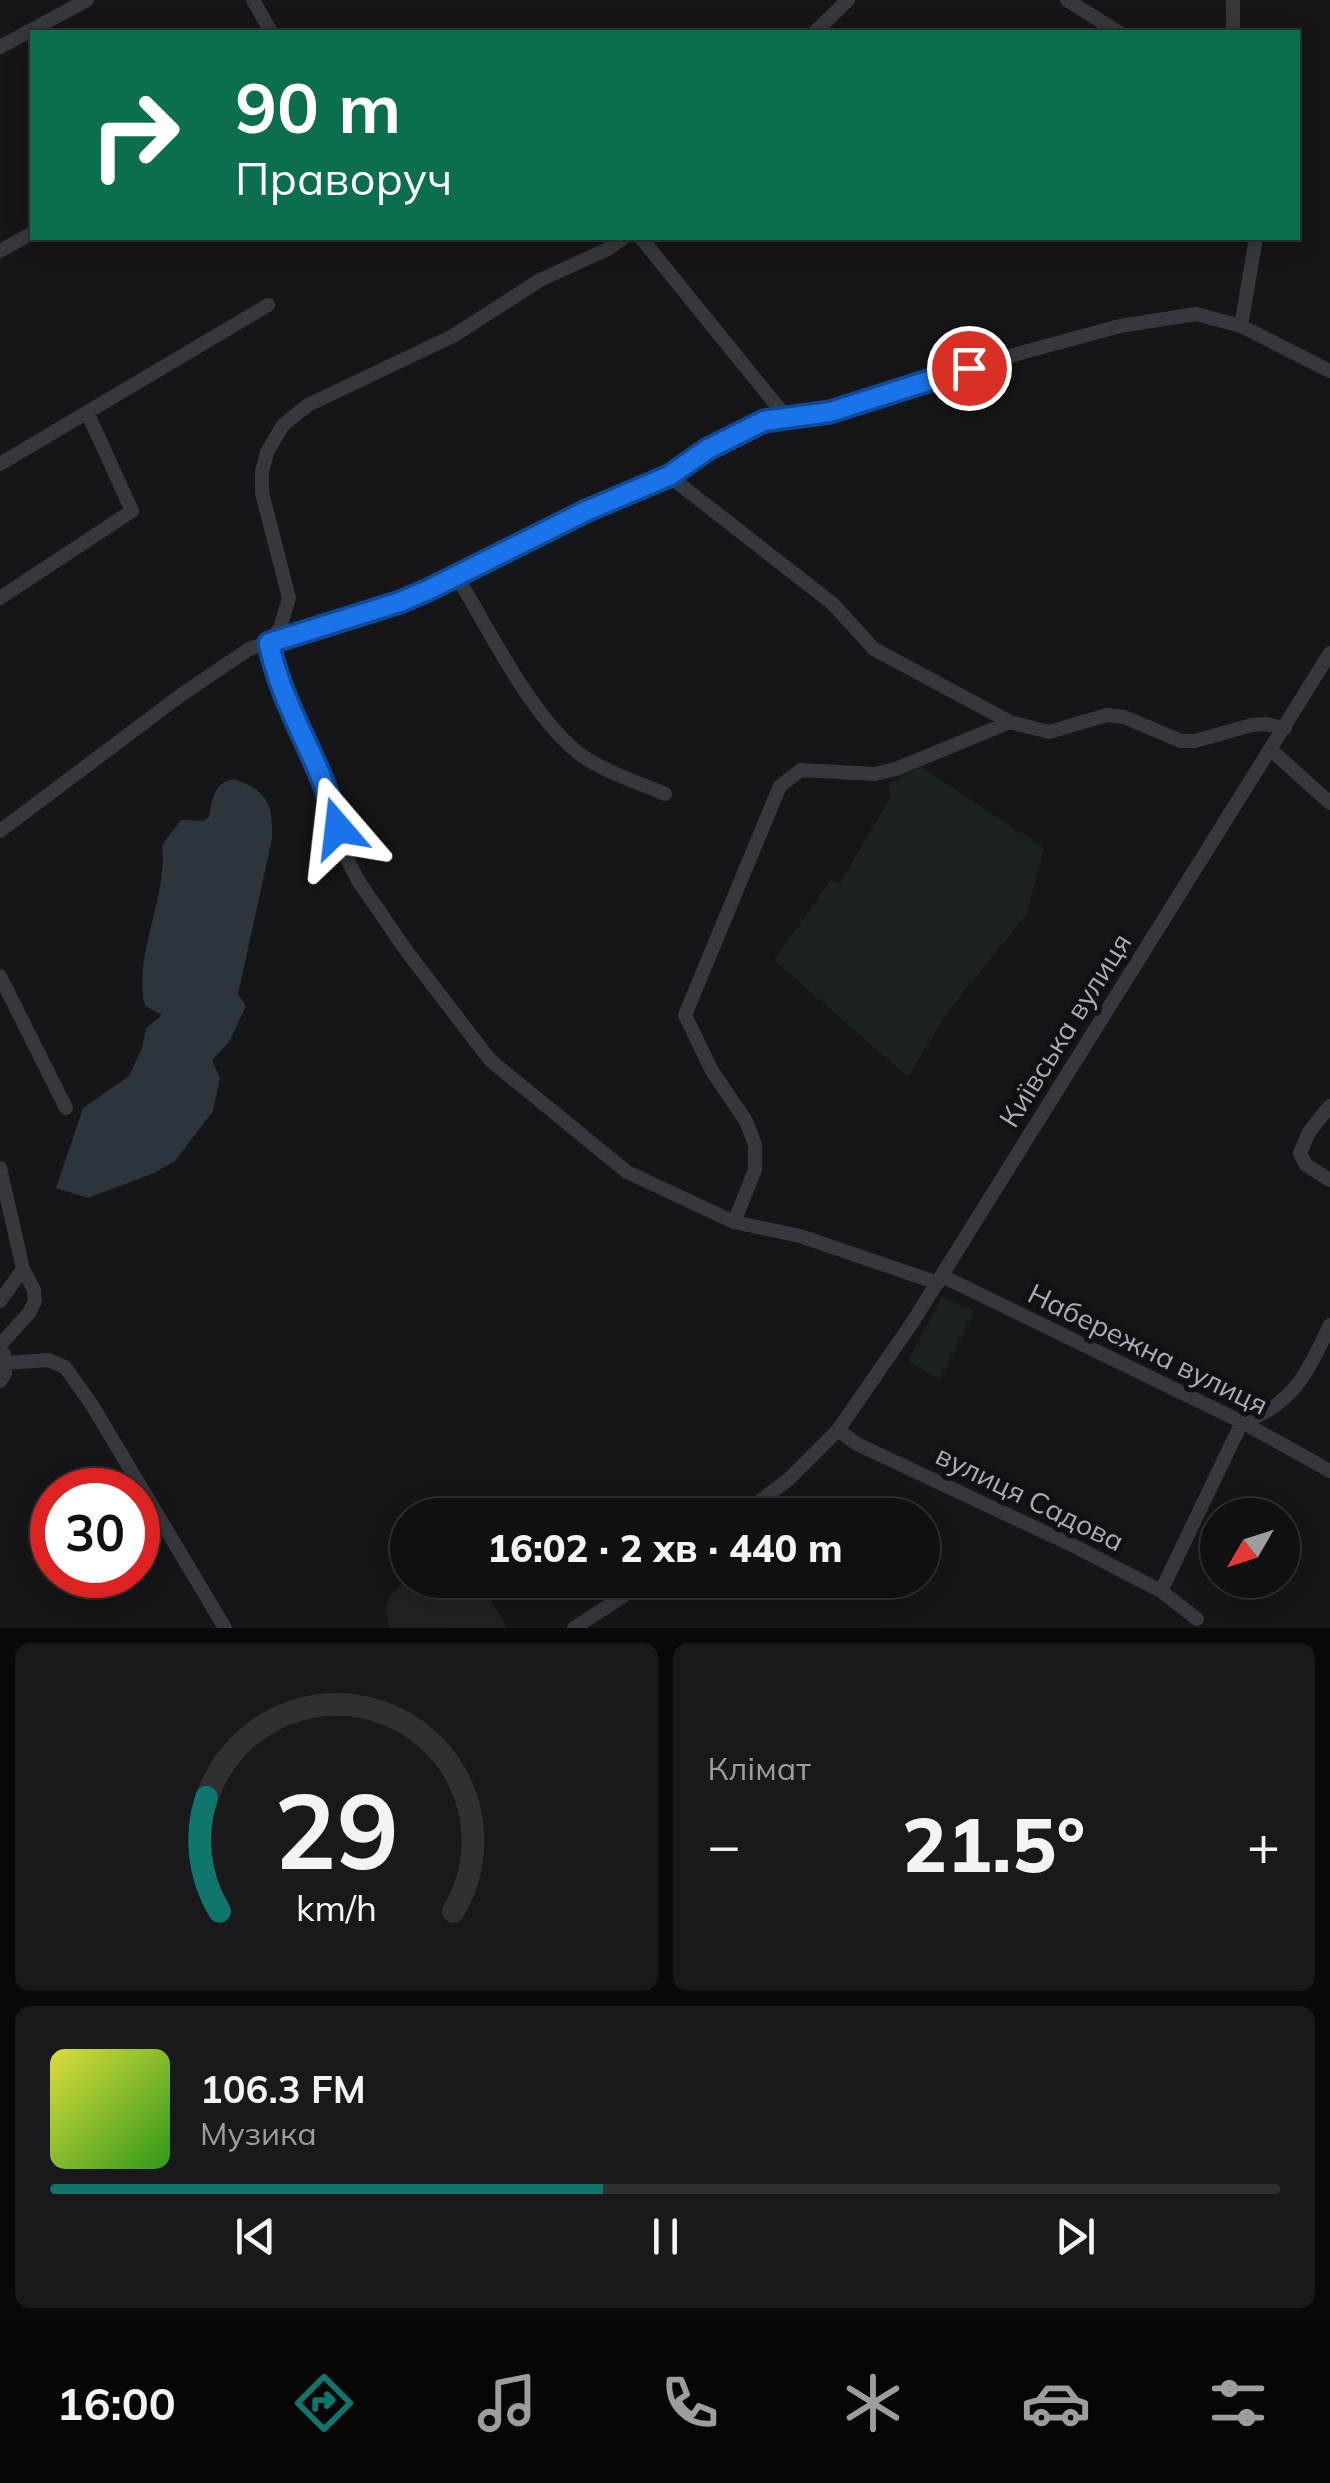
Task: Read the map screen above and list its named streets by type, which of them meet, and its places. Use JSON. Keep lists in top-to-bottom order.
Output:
{
  "streets": {
    "street": ["Київська вулиця", "Набережна вулиця", "вулиця Садова"]
  },
  "crossings": [
    ["Київська вулиця", "Набережна вулиця"],
    ["Київська вулиця", "вулиця Садова"]
  ],
  "north": "bottom left",
  "page": {
    "turn": ["90 m", "Праворуч"],
    "limit": "30",
    "trip": "16:02 · 2 хв · 440 m",
    "tile": "Клімат",
    "heat": ["−", "21.5°", "+"],
    "song": ["106.3 FM", "Музика"],
    "tabs": "16:00",
    "gauge": ["29", "km/h"]
  }
}
